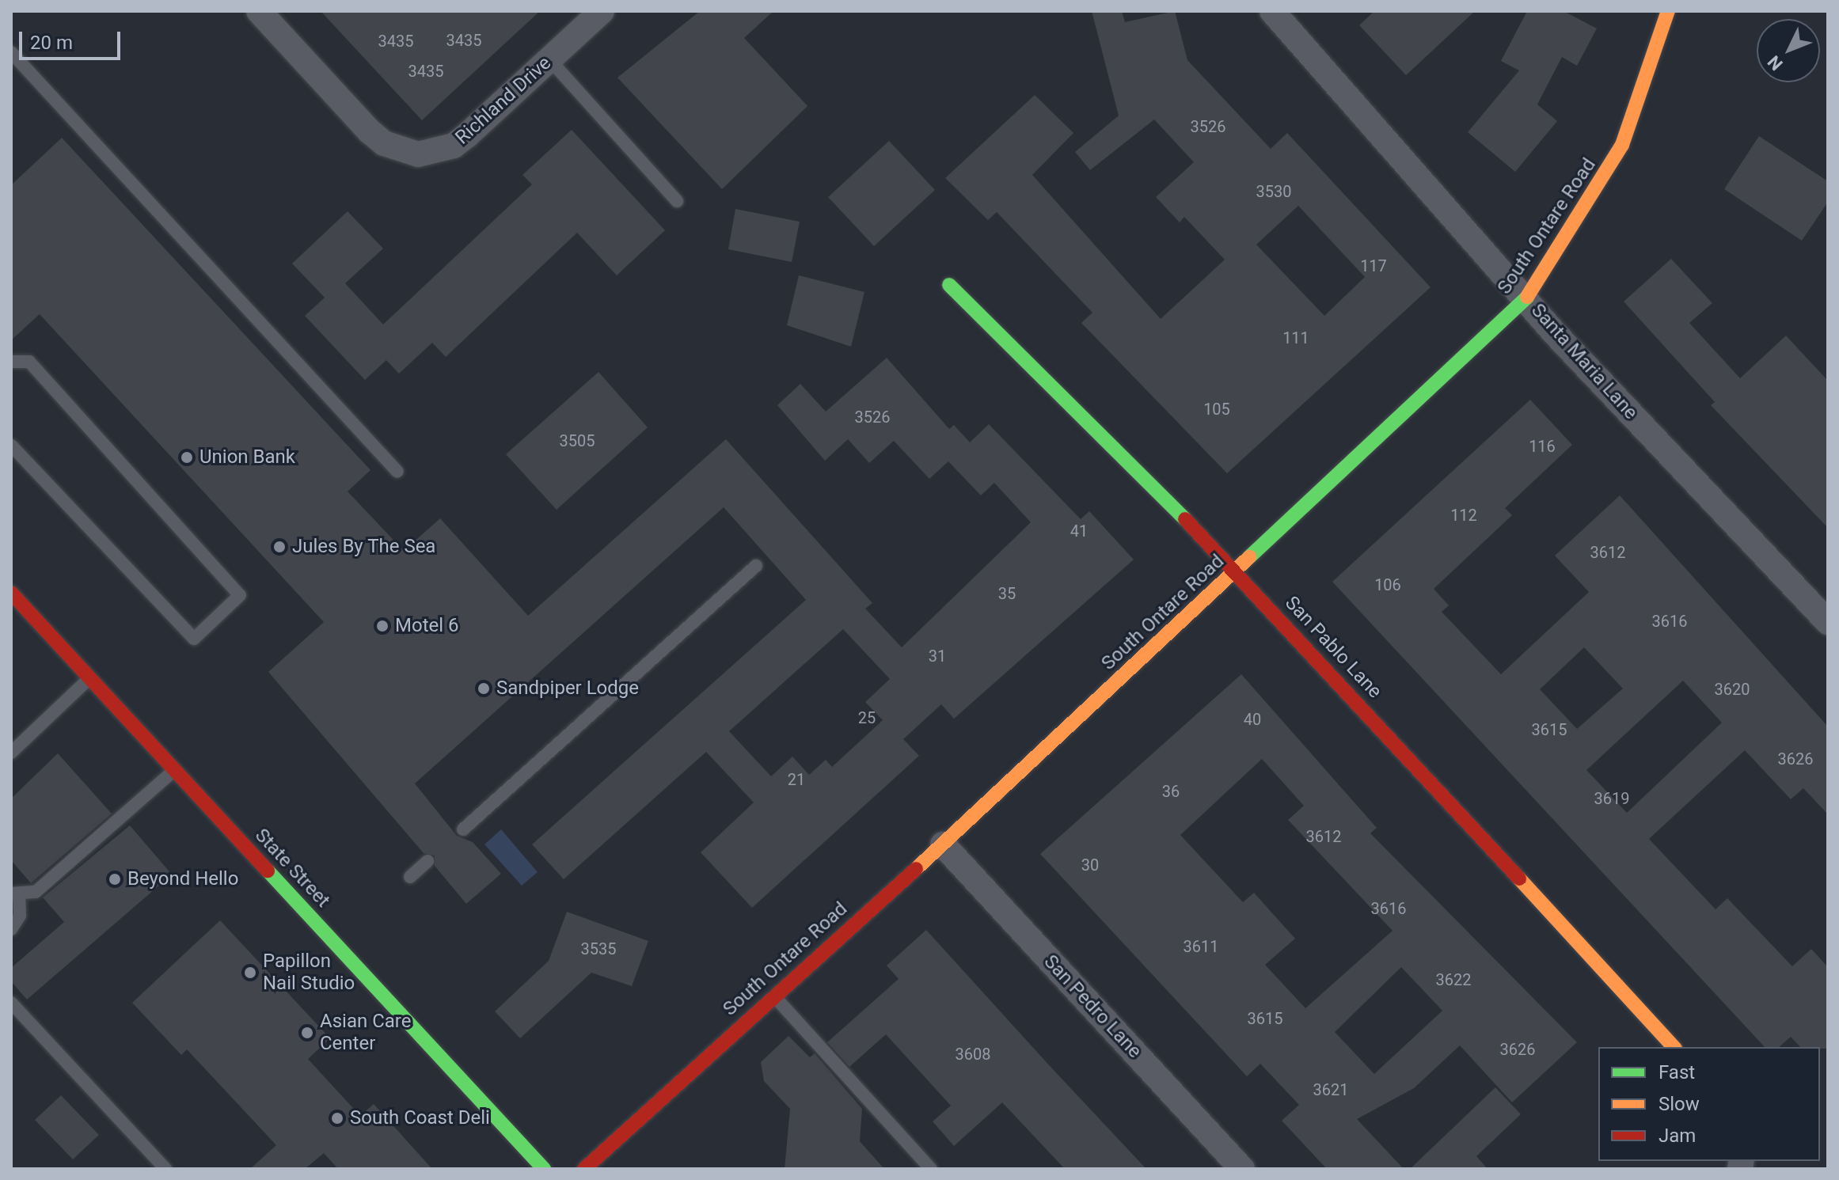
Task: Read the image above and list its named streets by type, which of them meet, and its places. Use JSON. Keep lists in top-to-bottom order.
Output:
{
  "streets": {
    "street": [
      "Richland Drive",
      "South Ontare Road",
      "Santa Maria Lane",
      "San Pablo Lane",
      "State Street",
      "San Pedro Lane"
    ]
  },
  "crossings": [
    ["South Ontare Road", "Santa Maria Lane"],
    ["South Ontare Road", "San Pablo Lane"],
    ["South Ontare Road", "San Pedro Lane"]
  ],
  "places": [
    "Union Bank",
    "Jules By The Sea",
    "Motel 6",
    "Sandpiper Lodge",
    "Beyond Hello",
    "Papillon Nail Studio",
    "Asian Care Center",
    "South Coast Deli"
  ],
  "house_numbers": [
    "3435",
    "3435",
    "3435",
    "3526",
    "3530",
    "117",
    "111",
    "105",
    "3526",
    "3505",
    "116",
    "112",
    "41",
    "3612",
    "106",
    "35",
    "3616",
    "31",
    "3620",
    "25",
    "40",
    "3615",
    "3626",
    "21",
    "36",
    "3619",
    "3612",
    "30",
    "3616",
    "3611",
    "3535",
    "3622",
    "3615",
    "3626",
    "3608",
    "3621"
  ],
  "legend": ["Fast", "Slow", "Jam"],
  "scale_bar": "20 m",
  "north": "bottom left"
}
